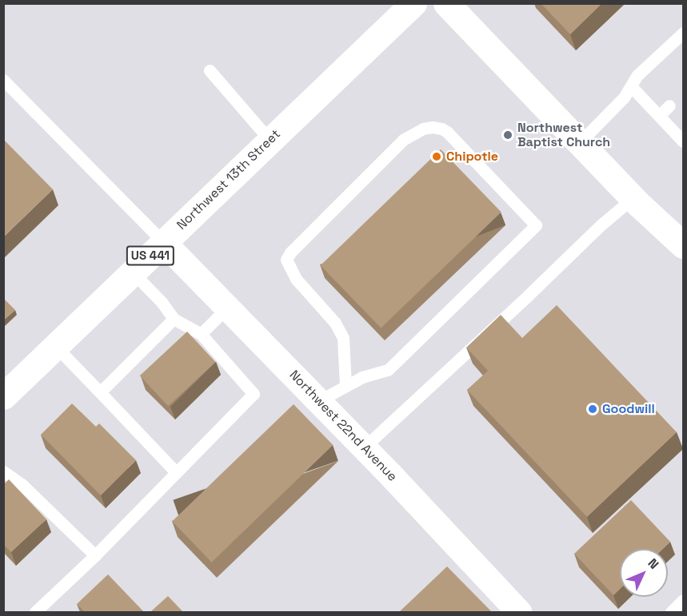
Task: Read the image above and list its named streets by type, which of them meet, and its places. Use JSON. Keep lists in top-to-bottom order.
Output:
{
  "streets": {
    "main road": ["Northwest 13th Street", "US 441"],
    "street": ["Northwest 22nd Avenue"]
  },
  "crossings": [
    ["Northwest 13th Street", "Northwest 22nd Avenue"]
  ],
  "places": ["Northwest Baptist Church", "Chipotle", "Goodwill"],
  "north": "top right"
}
